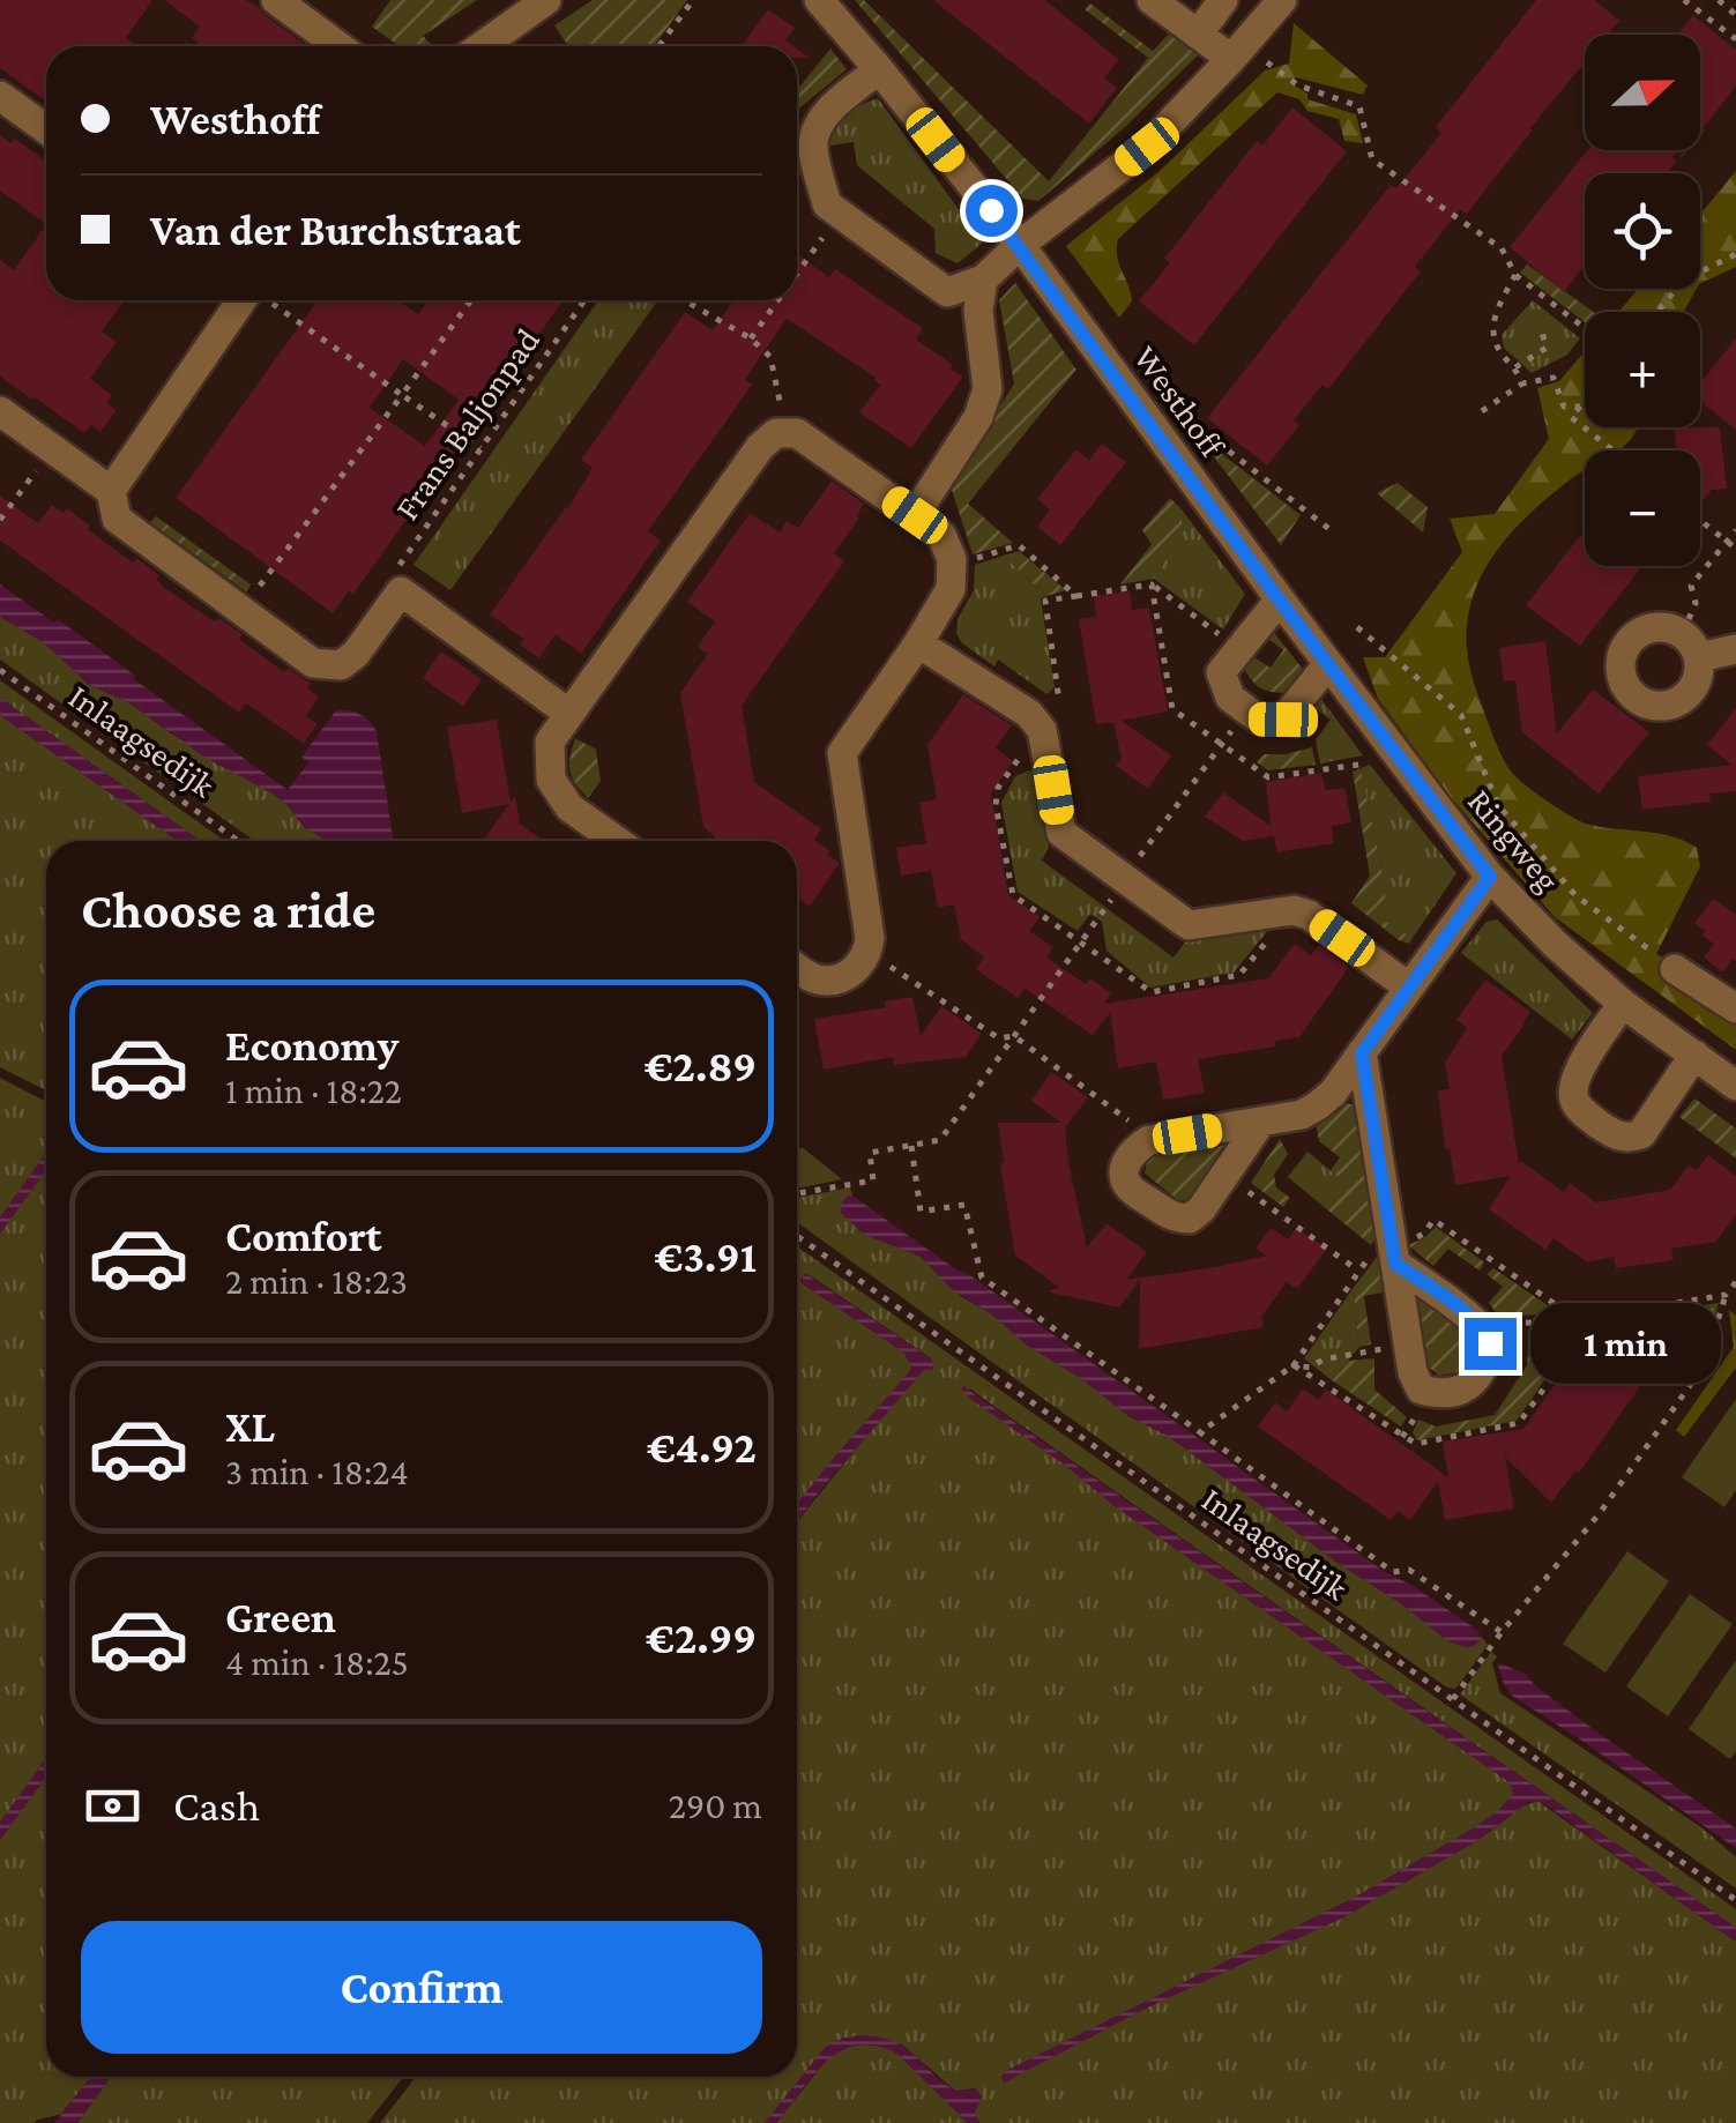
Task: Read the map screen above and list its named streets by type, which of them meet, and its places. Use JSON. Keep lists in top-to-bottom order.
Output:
{
  "streets": {
    "street": ["Westhoff", "Ringweg"],
    "path": ["Frans Baljonpad", "Inlaagsedijk"]
  },
  "crossings": [
    ["Westhoff", "Ringweg"]
  ],
  "north": "right",
  "page": {
    "map_buttons": ["+", "−"],
    "banner": ["Westhoff", "Van der Burchstraat"],
    "heading": "Choose a ride",
    "list": [
      {
        "name": "Economy",
        "note": "1 min · 18:22",
        "value": "€2.89"
      },
      {
        "name": "Comfort",
        "note": "2 min · 18:23",
        "value": "€3.91"
      },
      {
        "name": "XL",
        "note": "3 min · 18:24",
        "value": "€4.92"
      },
      {
        "name": "Green",
        "note": "4 min · 18:25",
        "value": "€2.99"
      }
    ],
    "bubble": "1 min",
    "pay": ["Cash", "290 m"],
    "buttons": "Confirm"
  }
}
